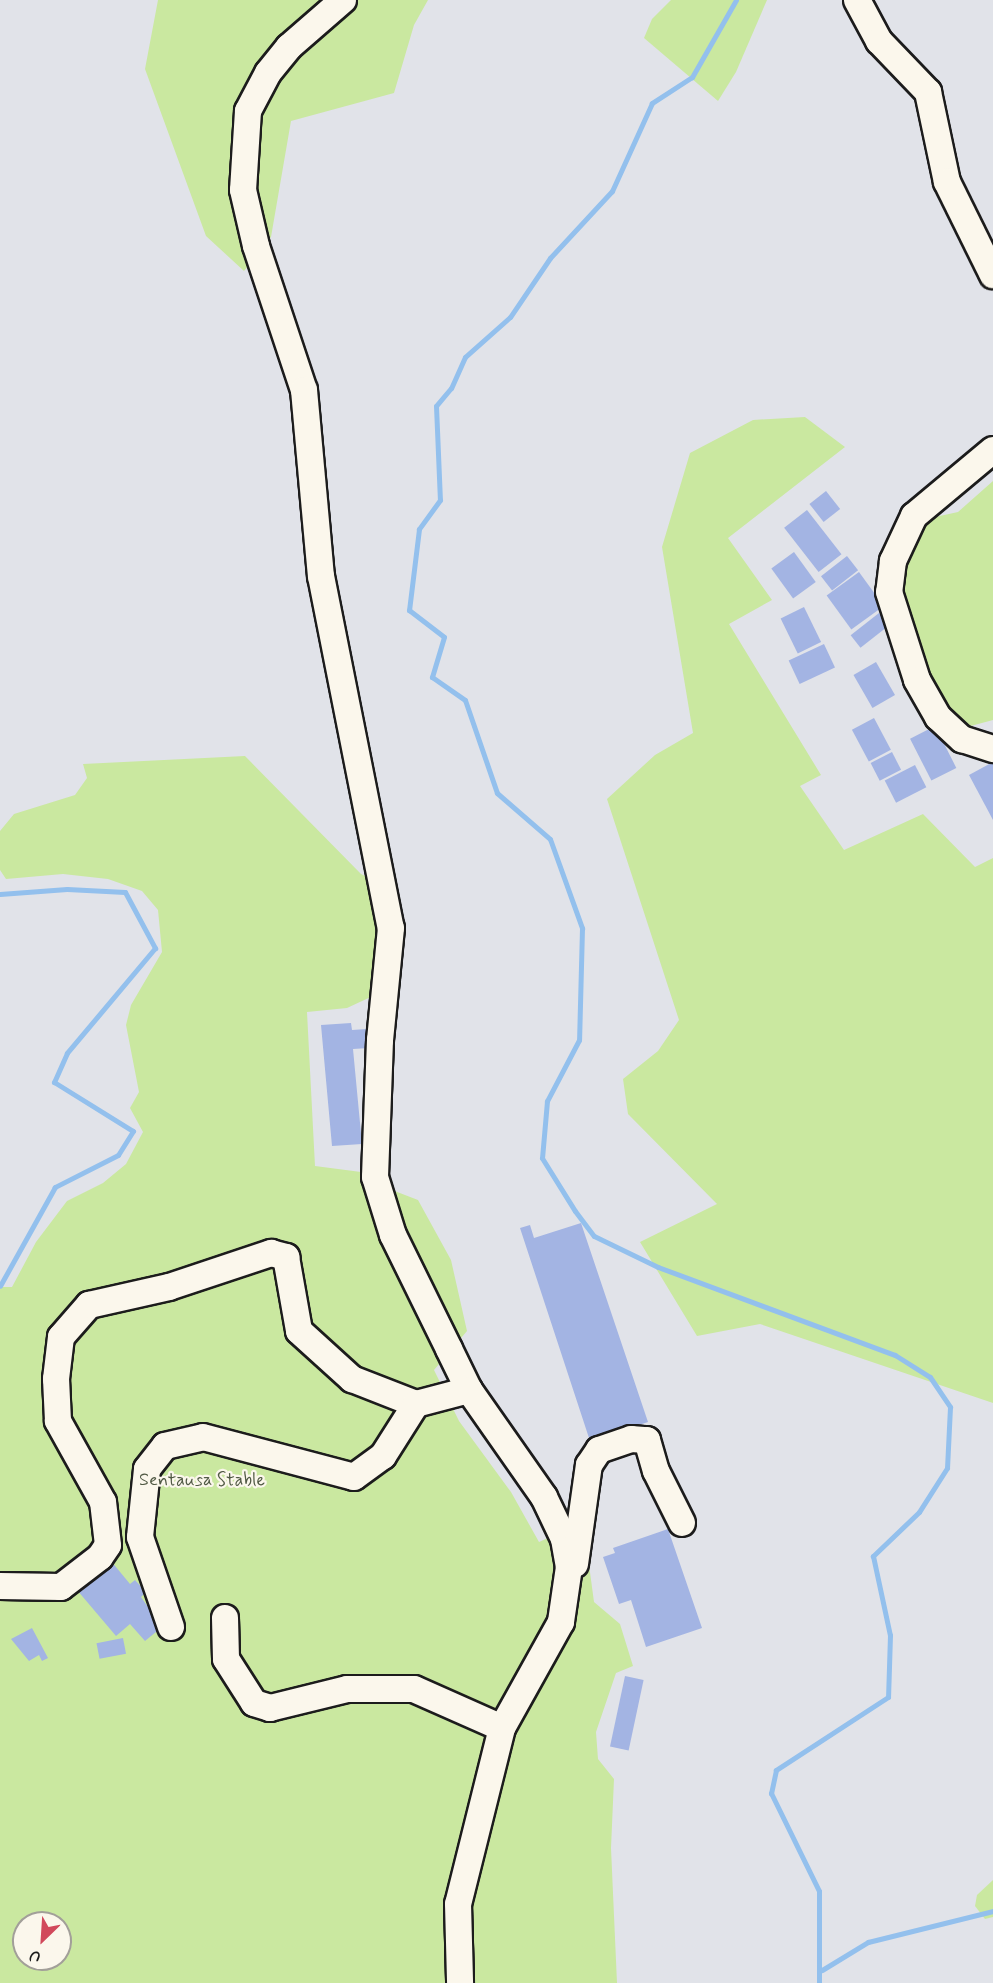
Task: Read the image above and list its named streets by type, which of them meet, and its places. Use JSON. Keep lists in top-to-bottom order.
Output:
{
  "parks": ["Sentausa Stable"],
  "north": "bottom left"
}
